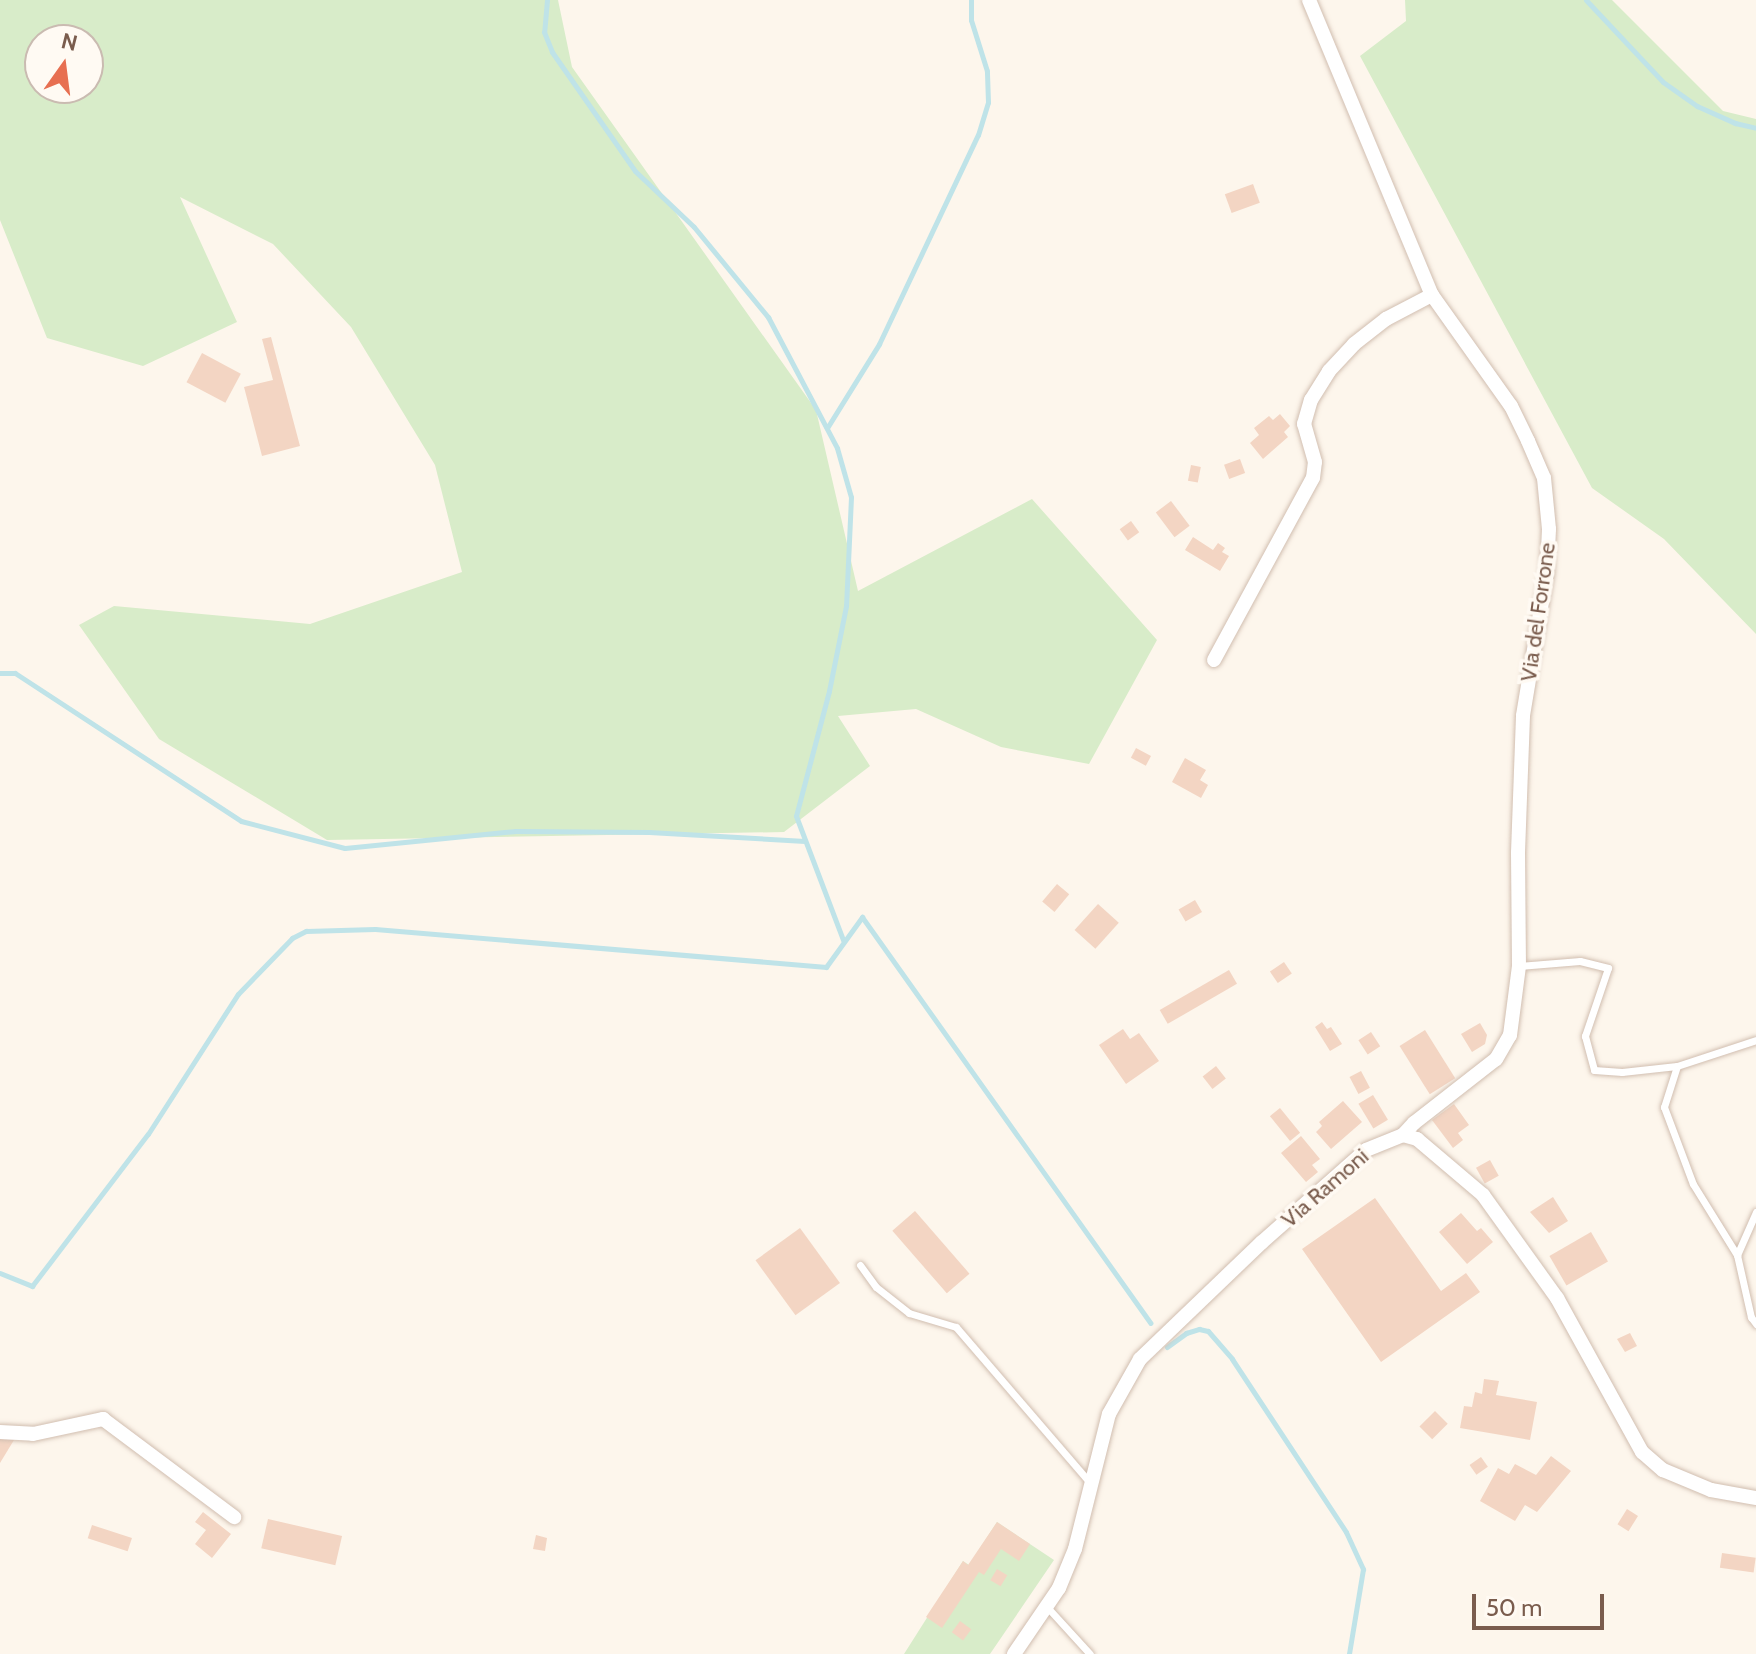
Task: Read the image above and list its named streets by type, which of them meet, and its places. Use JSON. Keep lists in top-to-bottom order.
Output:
{
  "streets": {
    "street": ["Via del Forrone", "Via Ramoni"]
  },
  "crossings": [
    ["Via del Forrone", "Via Ramoni"]
  ],
  "scale_bar": "50 m",
  "north": "top"
}
